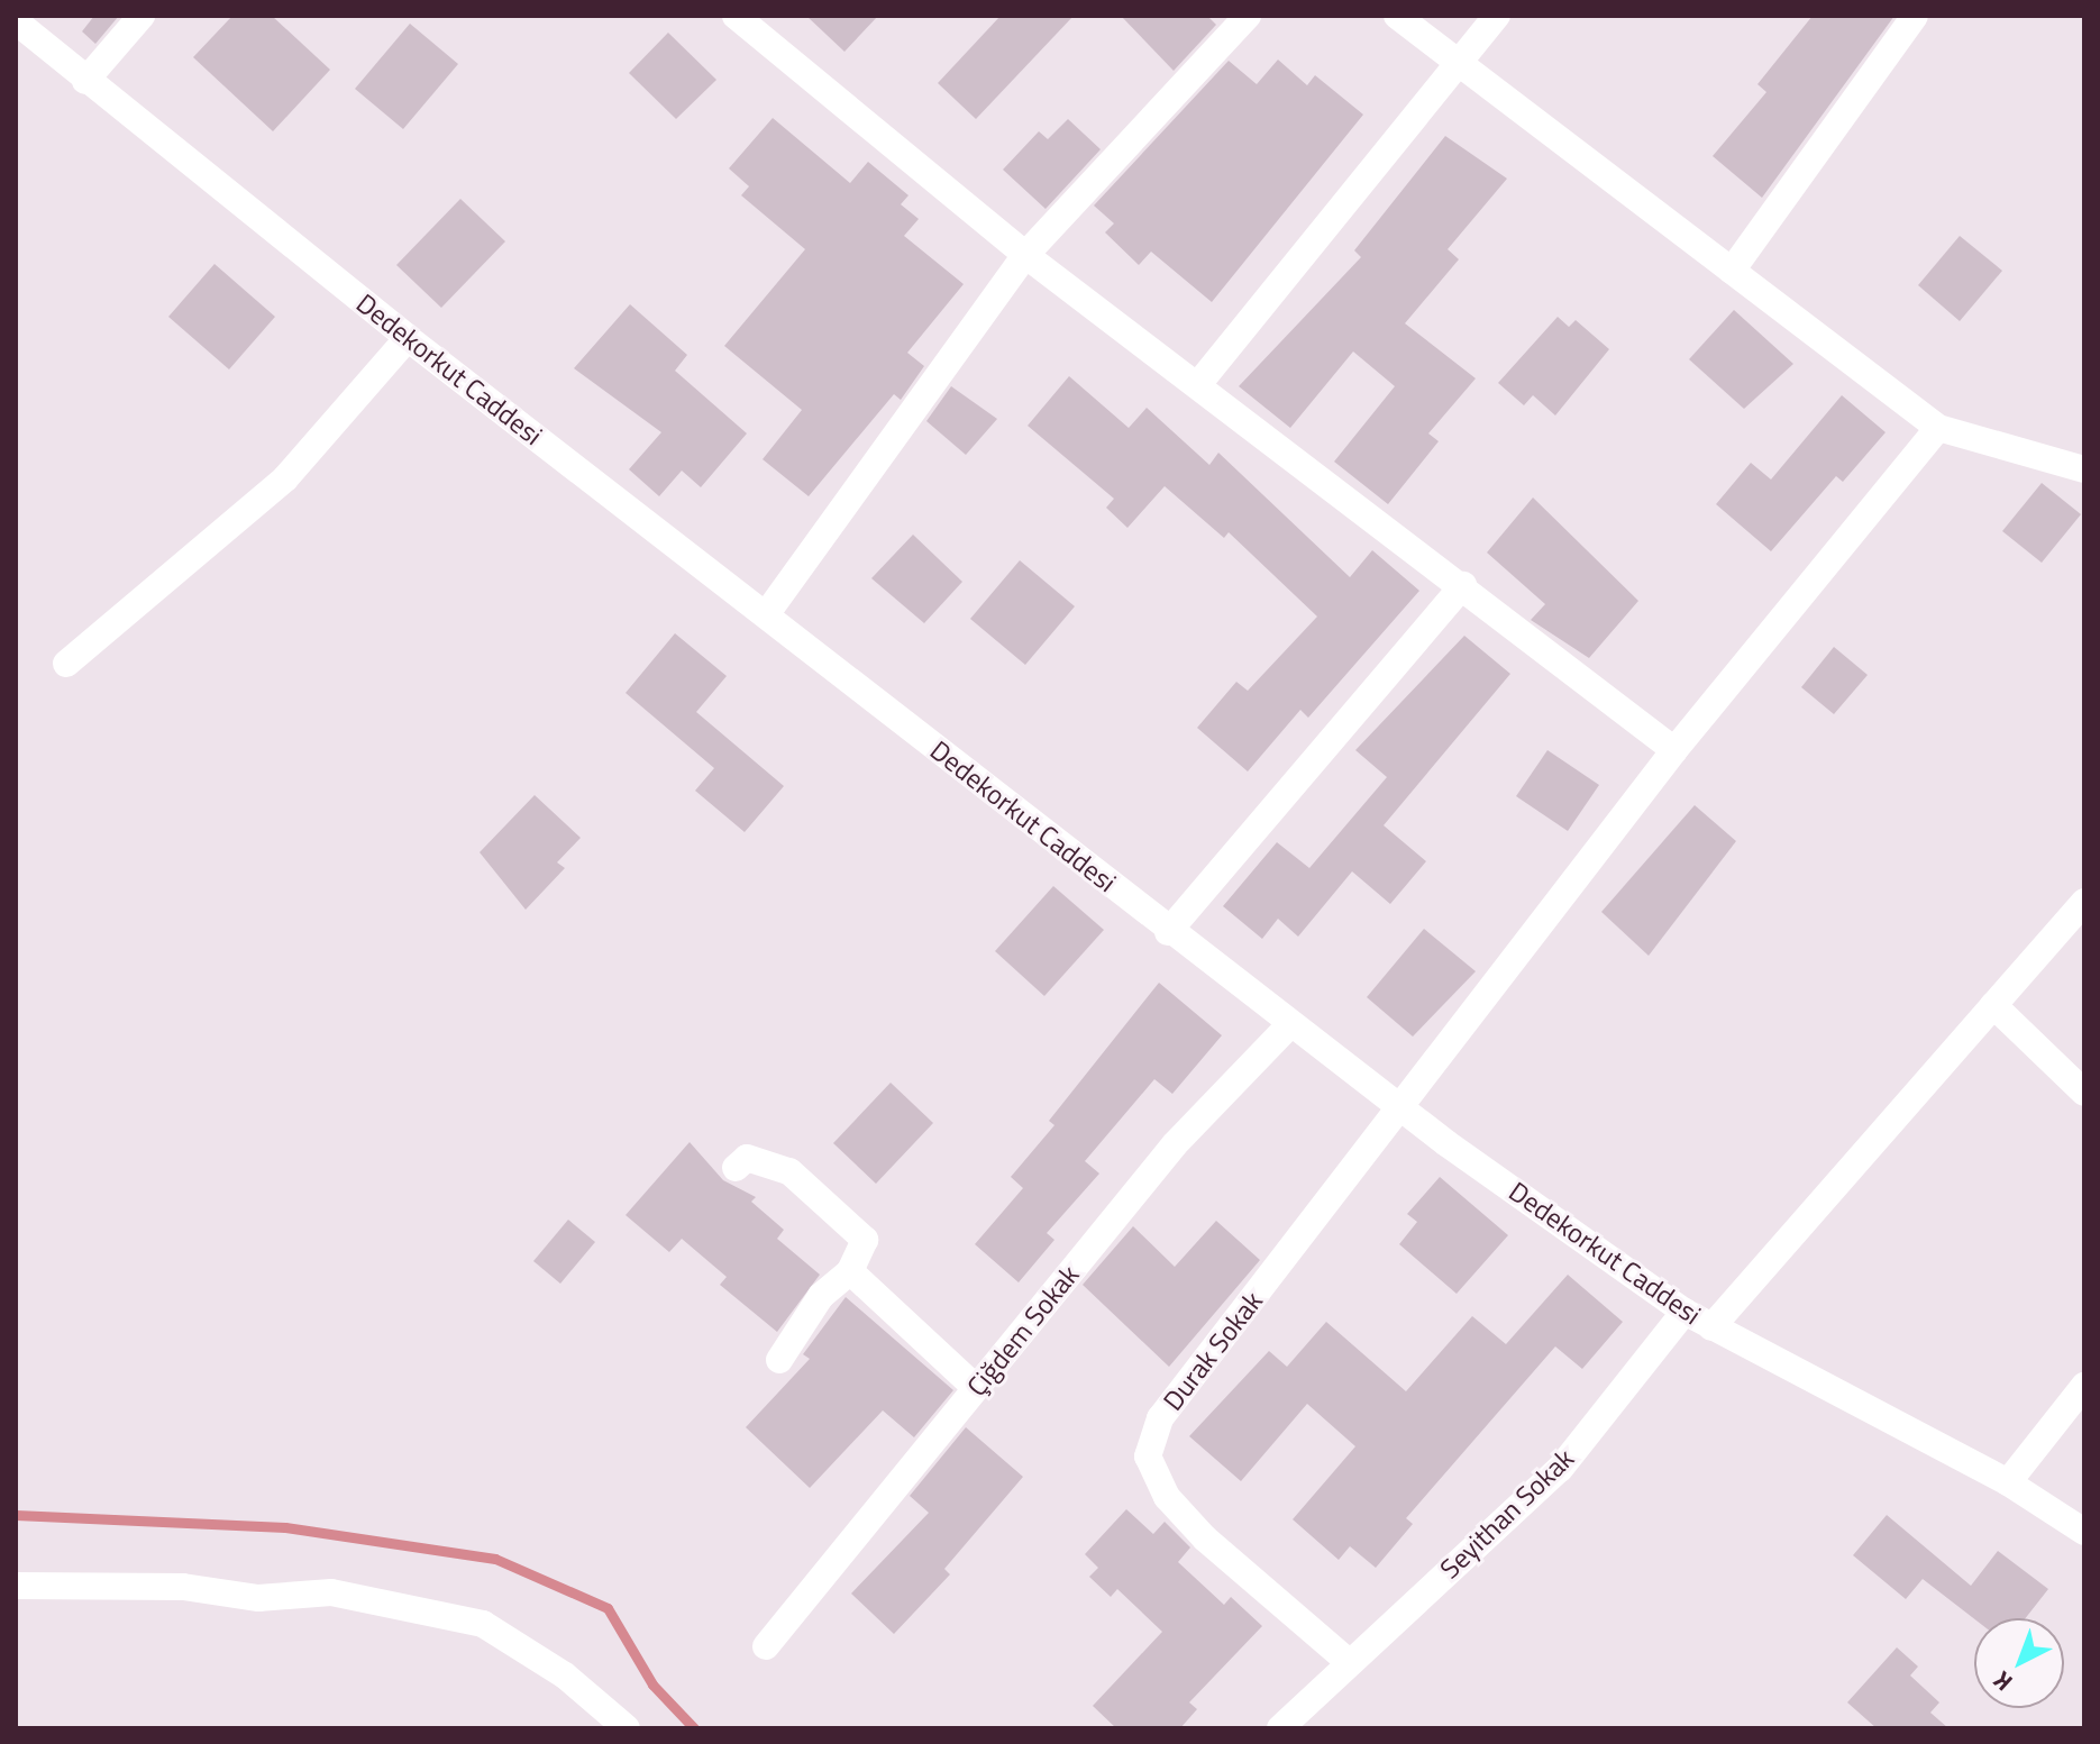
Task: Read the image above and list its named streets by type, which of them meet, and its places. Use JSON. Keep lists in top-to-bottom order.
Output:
{
  "streets": {
    "street": [
      "Dedekorkut Caddesi",
      "Çiğdem Sokak",
      "Durak Sokak",
      "Seyithan Sokak"
    ]
  },
  "crossings": [
    ["Dedekorkut Caddesi", "Çiğdem Sokak"],
    ["Dedekorkut Caddesi", "Durak Sokak"],
    ["Dedekorkut Caddesi", "Seyithan Sokak"],
    ["Durak Sokak", "Seyithan Sokak"]
  ],
  "north": "bottom left"
}
